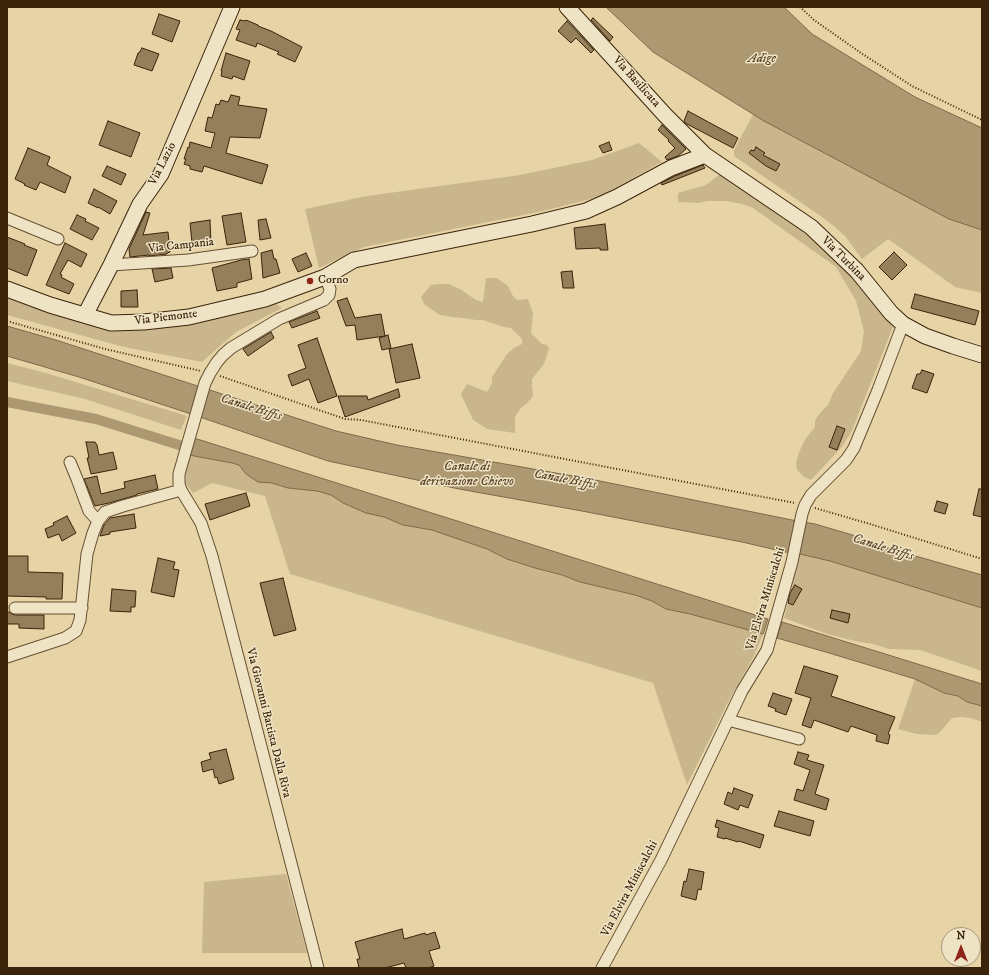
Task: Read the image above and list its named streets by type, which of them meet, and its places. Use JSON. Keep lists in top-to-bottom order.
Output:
{
  "streets": {
    "street": [
      "Via Basilicata",
      "Via Lazio",
      "Via Campania",
      "Via Turbina",
      "Via Piemonte",
      "Via Elvira Miniscalchi",
      "Via Giovanni Battista Dalla Riva"
    ]
  },
  "crossings": [
    ["Via Basilicata", "Via Turbina"],
    ["Via Basilicata", "Via Piemonte"],
    ["Via Lazio", "Via Campania"],
    ["Via Lazio", "Via Piemonte"],
    ["Via Turbina", "Via Piemonte"],
    ["Via Turbina", "Via Elvira Miniscalchi"],
    ["Via Piemonte", "Via Giovanni Battista Dalla Riva"]
  ],
  "water": ["Adige", "Canale Biffis", "Canale di derivazione Chievo"],
  "places": ["Corno"],
  "north": "top"
}
